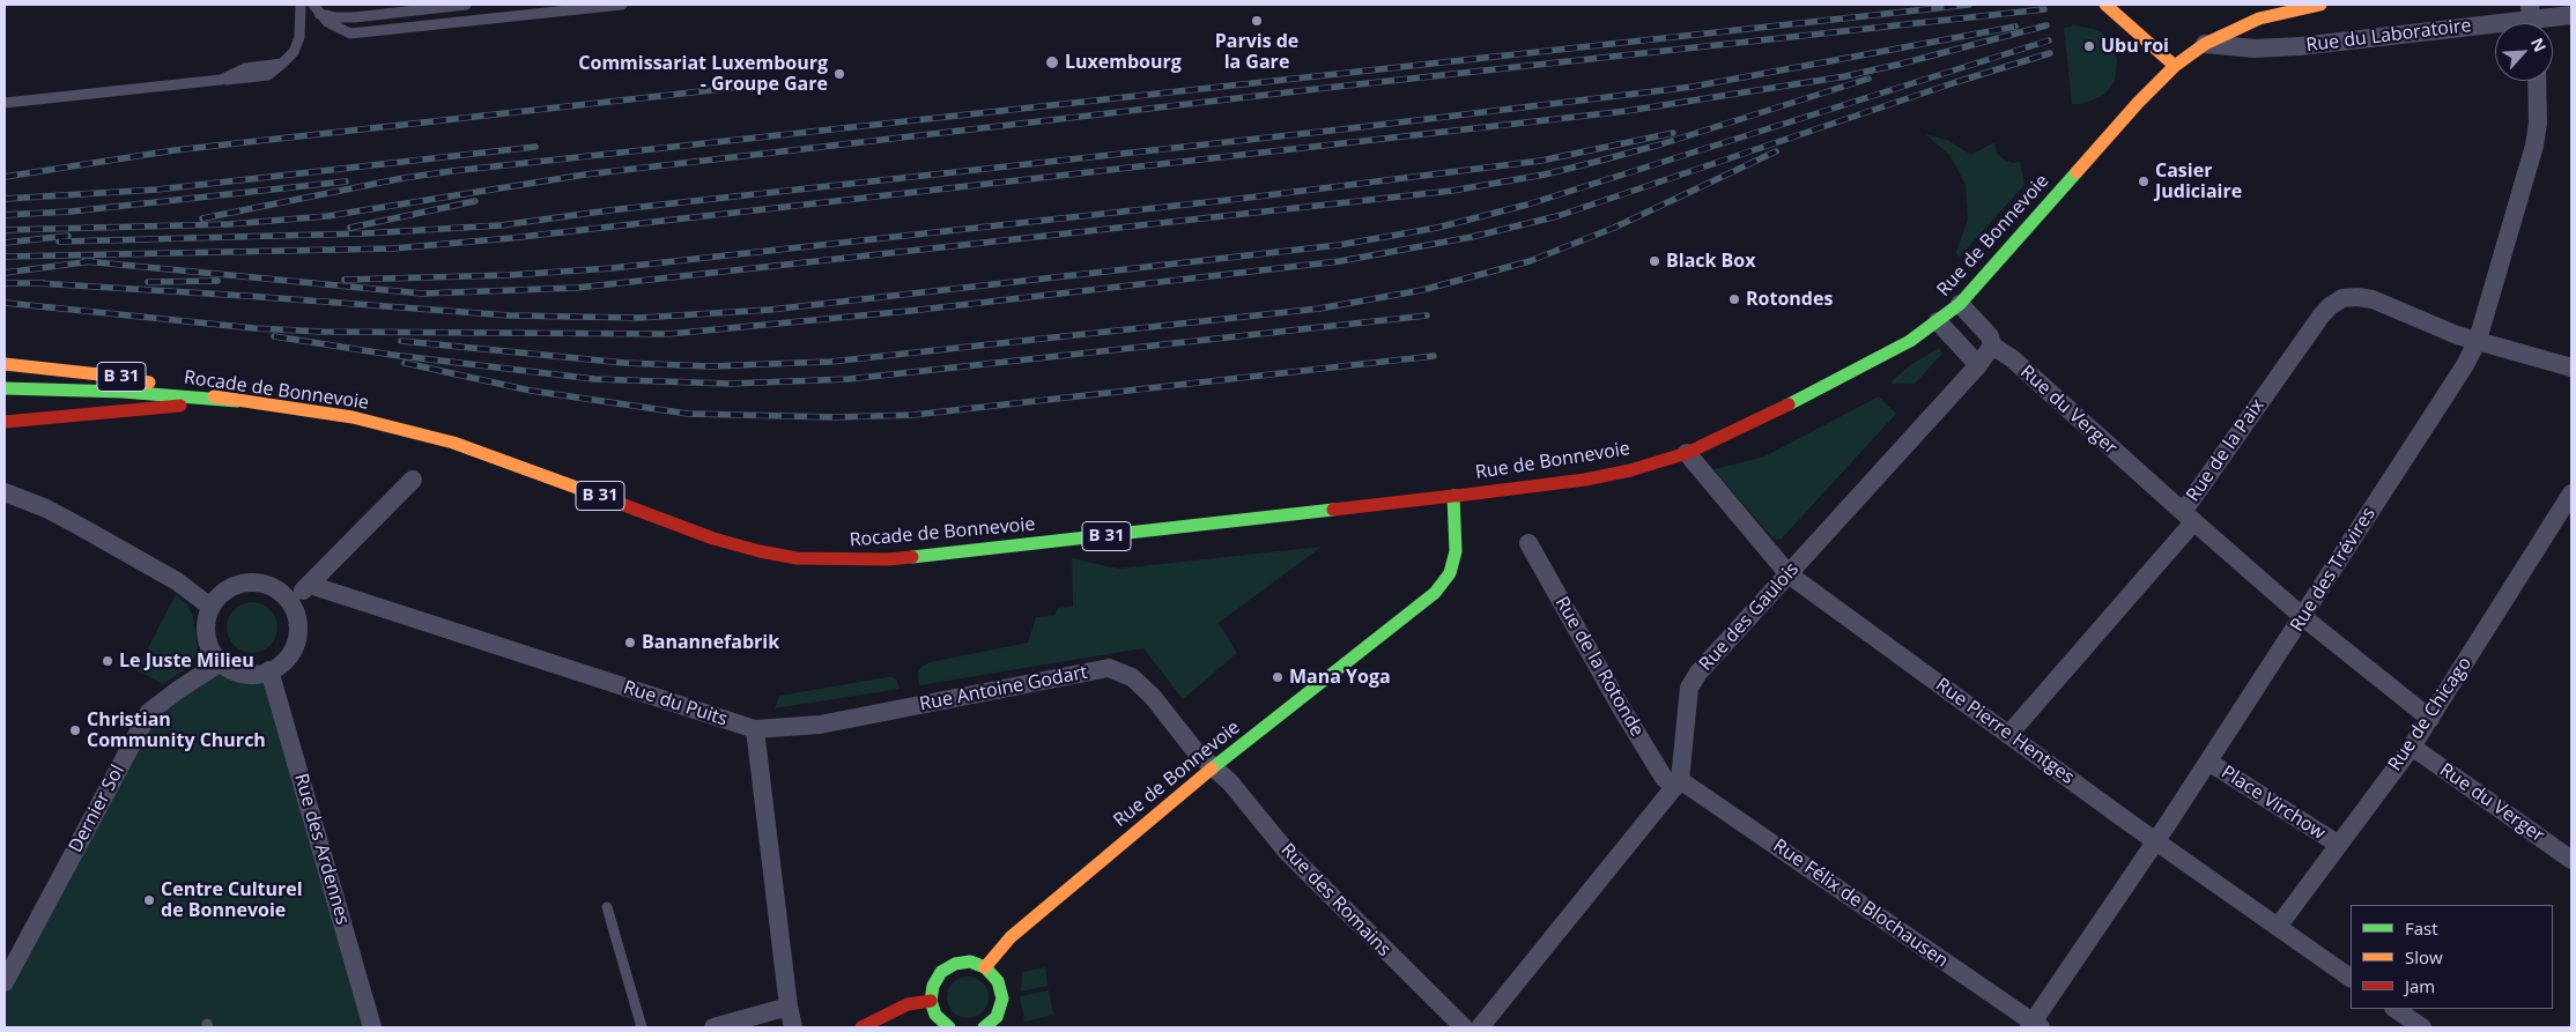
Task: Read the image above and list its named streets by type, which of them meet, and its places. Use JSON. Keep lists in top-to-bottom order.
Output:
{
  "streets": {
    "main road": [
      "Rue du Laboratoire",
      "Rue de Bonnevoie",
      "B 31",
      "Rocade de Bonnevoie"
    ],
    "street": [
      "Rue du Verger",
      "Rue de la Paix",
      "Rue des Trévires",
      "Rue des Gaulois",
      "Rue de la Rotonde",
      "Rue Antoine Godart",
      "Rue du Puits",
      "Rue de Chicago",
      "Rue Pierre Hentges",
      "Place Virchow",
      "Dernier Sol",
      "Rue des Ardennes",
      "Rue des Romains",
      "Rue Félix de Blochausen"
    ]
  },
  "crossings": [
    ["Rue du Laboratoire", "Rue de Bonnevoie"],
    ["Rue de Bonnevoie", "Rocade de Bonnevoie"],
    ["Rue de Bonnevoie", "Rue du Verger"],
    ["Rue de Bonnevoie", "Rue Antoine Godart"],
    ["Rue de Bonnevoie", "Rue Pierre Hentges"],
    ["Rue de Bonnevoie", "Rue des Romains"],
    ["B 31", "Rocade de Bonnevoie"],
    ["Rue du Verger", "Rue de la Paix"],
    ["Rue du Verger", "Rue des Trévires"],
    ["Rue du Verger", "Rue des Gaulois"],
    ["Rue du Verger", "Rue de Chicago"],
    ["Rue de la Paix", "Rue des Trévires"],
    ["Rue de la Paix", "Rue Pierre Hentges"],
    ["Rue des Trévires", "Rue Pierre Hentges"],
    ["Rue des Trévires", "Place Virchow"],
    ["Rue des Trévires", "Rue Félix de Blochausen"],
    ["Rue des Gaulois", "Rue de la Rotonde"],
    ["Rue des Gaulois", "Rue Pierre Hentges"],
    ["Rue des Gaulois", "Rue Félix de Blochausen"],
    ["Rue de la Rotonde", "Rue Félix de Blochausen"],
    ["Rue Antoine Godart", "Rue du Puits"],
    ["Rue Antoine Godart", "Rue des Romains"],
    ["Rue de Chicago", "Rue Pierre Hentges"],
    ["Rue de Chicago", "Place Virchow"],
    ["Dernier Sol", "Rue des Ardennes"]
  ],
  "places": [
    "Parvis de la Gare",
    "Ubu roi",
    "Luxembourg",
    "Commissariat Luxembourg - Groupe Gare",
    "Casier Judiciaire",
    "Black Box",
    "Rotondes",
    "Banannefabrik",
    "Le Juste Milieu",
    "Mana Yoga",
    "Christian Community Church",
    "Centre Culturel de Bonnevoie"
  ],
  "legend": ["Fast", "Slow", "Jam"],
  "north": "top right"
}
